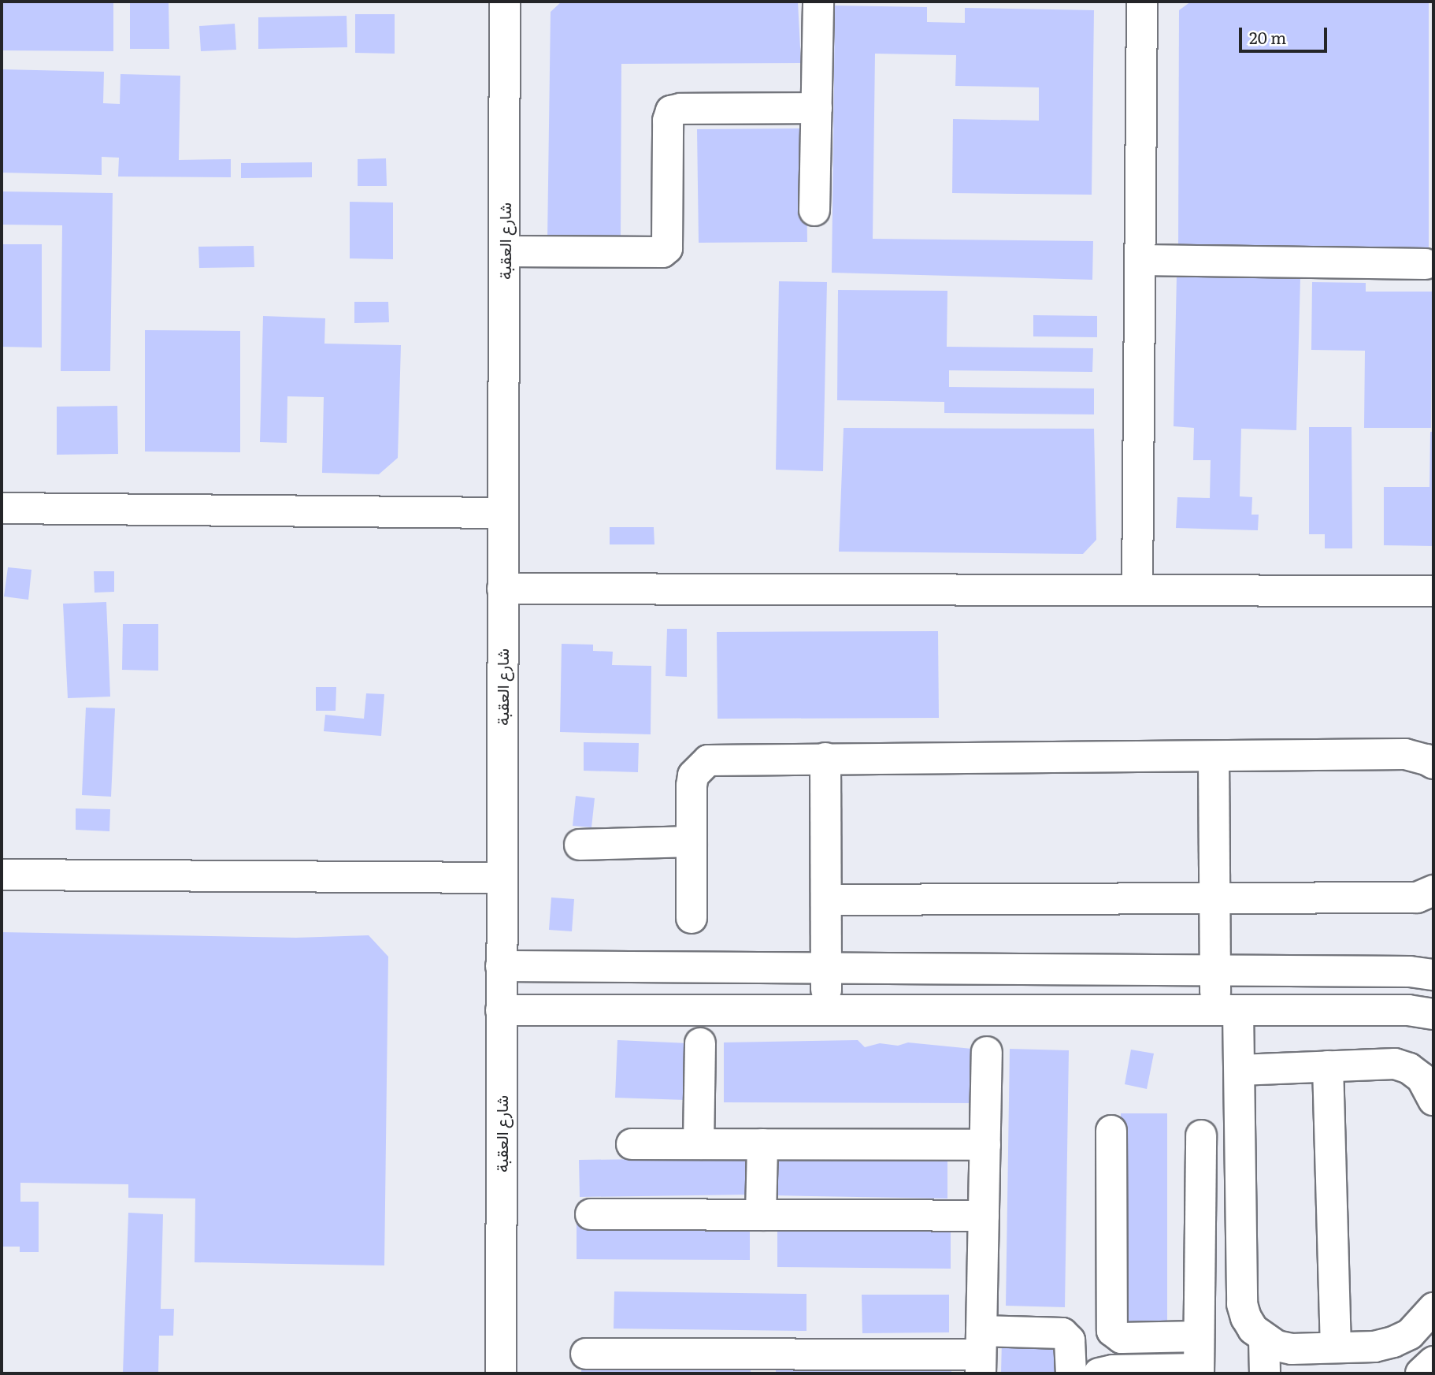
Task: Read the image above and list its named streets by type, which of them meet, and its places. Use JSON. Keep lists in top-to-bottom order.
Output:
{
  "streets": {
    "street": ["شارع العقبة"]
  },
  "scale_bar": "20 m"
}
